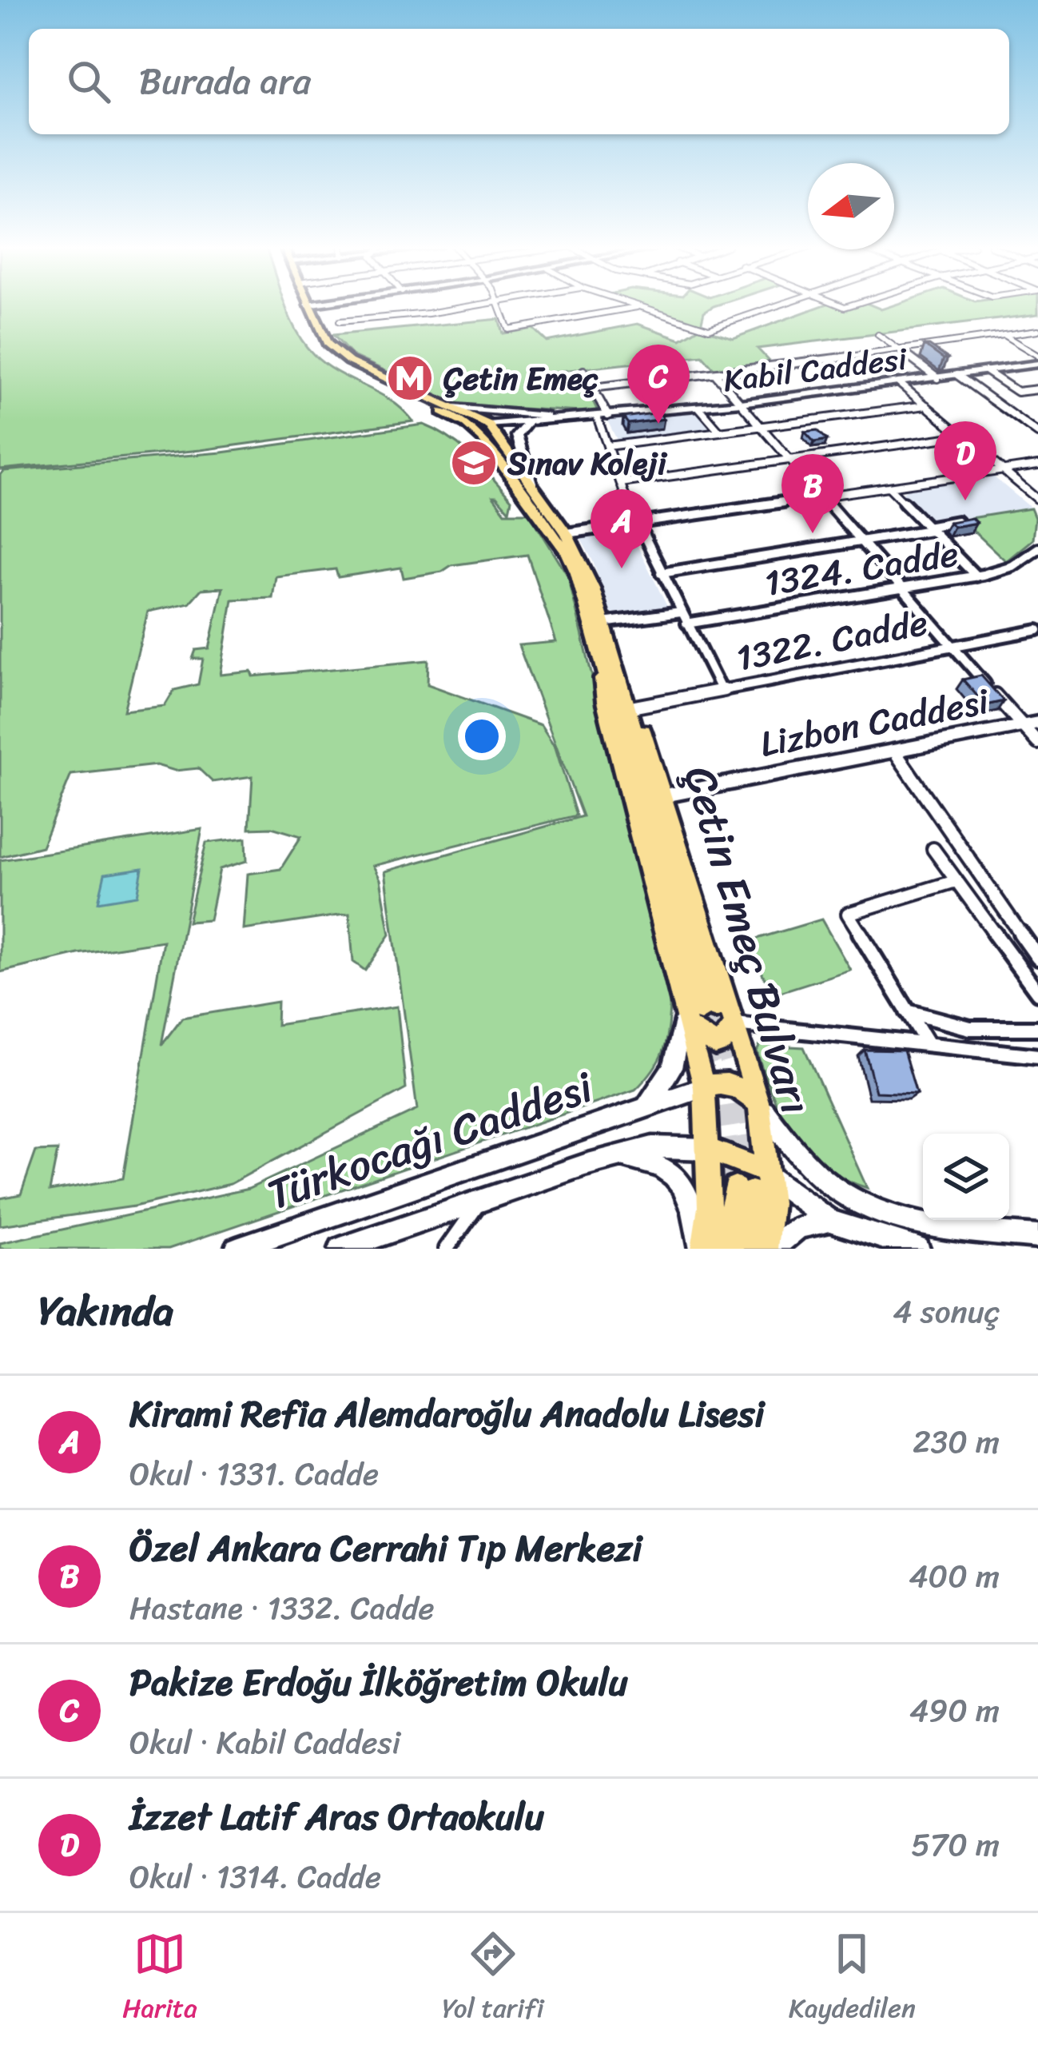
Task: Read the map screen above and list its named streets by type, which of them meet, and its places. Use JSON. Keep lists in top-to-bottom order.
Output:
{
  "streets": {
    "main road": [
      "Kabil Caddesi",
      "Lizbon Caddesi",
      "Çetin Emeç Bulvarı",
      "Türkocağı Caddesi"
    ],
    "street": ["1324. Cadde", "1322. Cadde"]
  },
  "crossings": [
    ["Kabil Caddesi", "Çetin Emeç Bulvarı"],
    ["1322. Cadde", "Çetin Emeç Bulvarı"],
    ["Lizbon Caddesi", "Çetin Emeç Bulvarı"],
    ["Çetin Emeç Bulvarı", "Türkocağı Caddesi"]
  ],
  "places": {
    "metro station": ["Çetin Emeç"],
    "school or university": ["Sınav Koleji"]
  },
  "north": "left",
  "page": {
    "search": "Burada ara",
    "pins": [
      "C",
      "D",
      "B",
      "A"
    ],
    "heading": ["Yakında", "4 sonuç"],
    "list": [
      {
        "mark": "A",
        "name": "Kirami Refia Alemdaroğlu Anadolu Lisesi",
        "note": "Okul · 1331. Cadde",
        "value": "230 m"
      },
      {
        "mark": "B",
        "name": "Özel Ankara Cerrahi Tıp Merkezi",
        "note": "Hastane · 1332. Cadde",
        "value": "400 m"
      },
      {
        "mark": "C",
        "name": "Pakize Erdoğu İlköğretim Okulu",
        "note": "Okul · Kabil Caddesi",
        "value": "490 m"
      },
      {
        "mark": "D",
        "name": "İzzet Latif Aras Ortaokulu",
        "note": "Okul · 1314. Cadde",
        "value": "570 m"
      }
    ],
    "nav": ["Harita", "Yol tarifi", "Kaydedilen"]
  }
}
